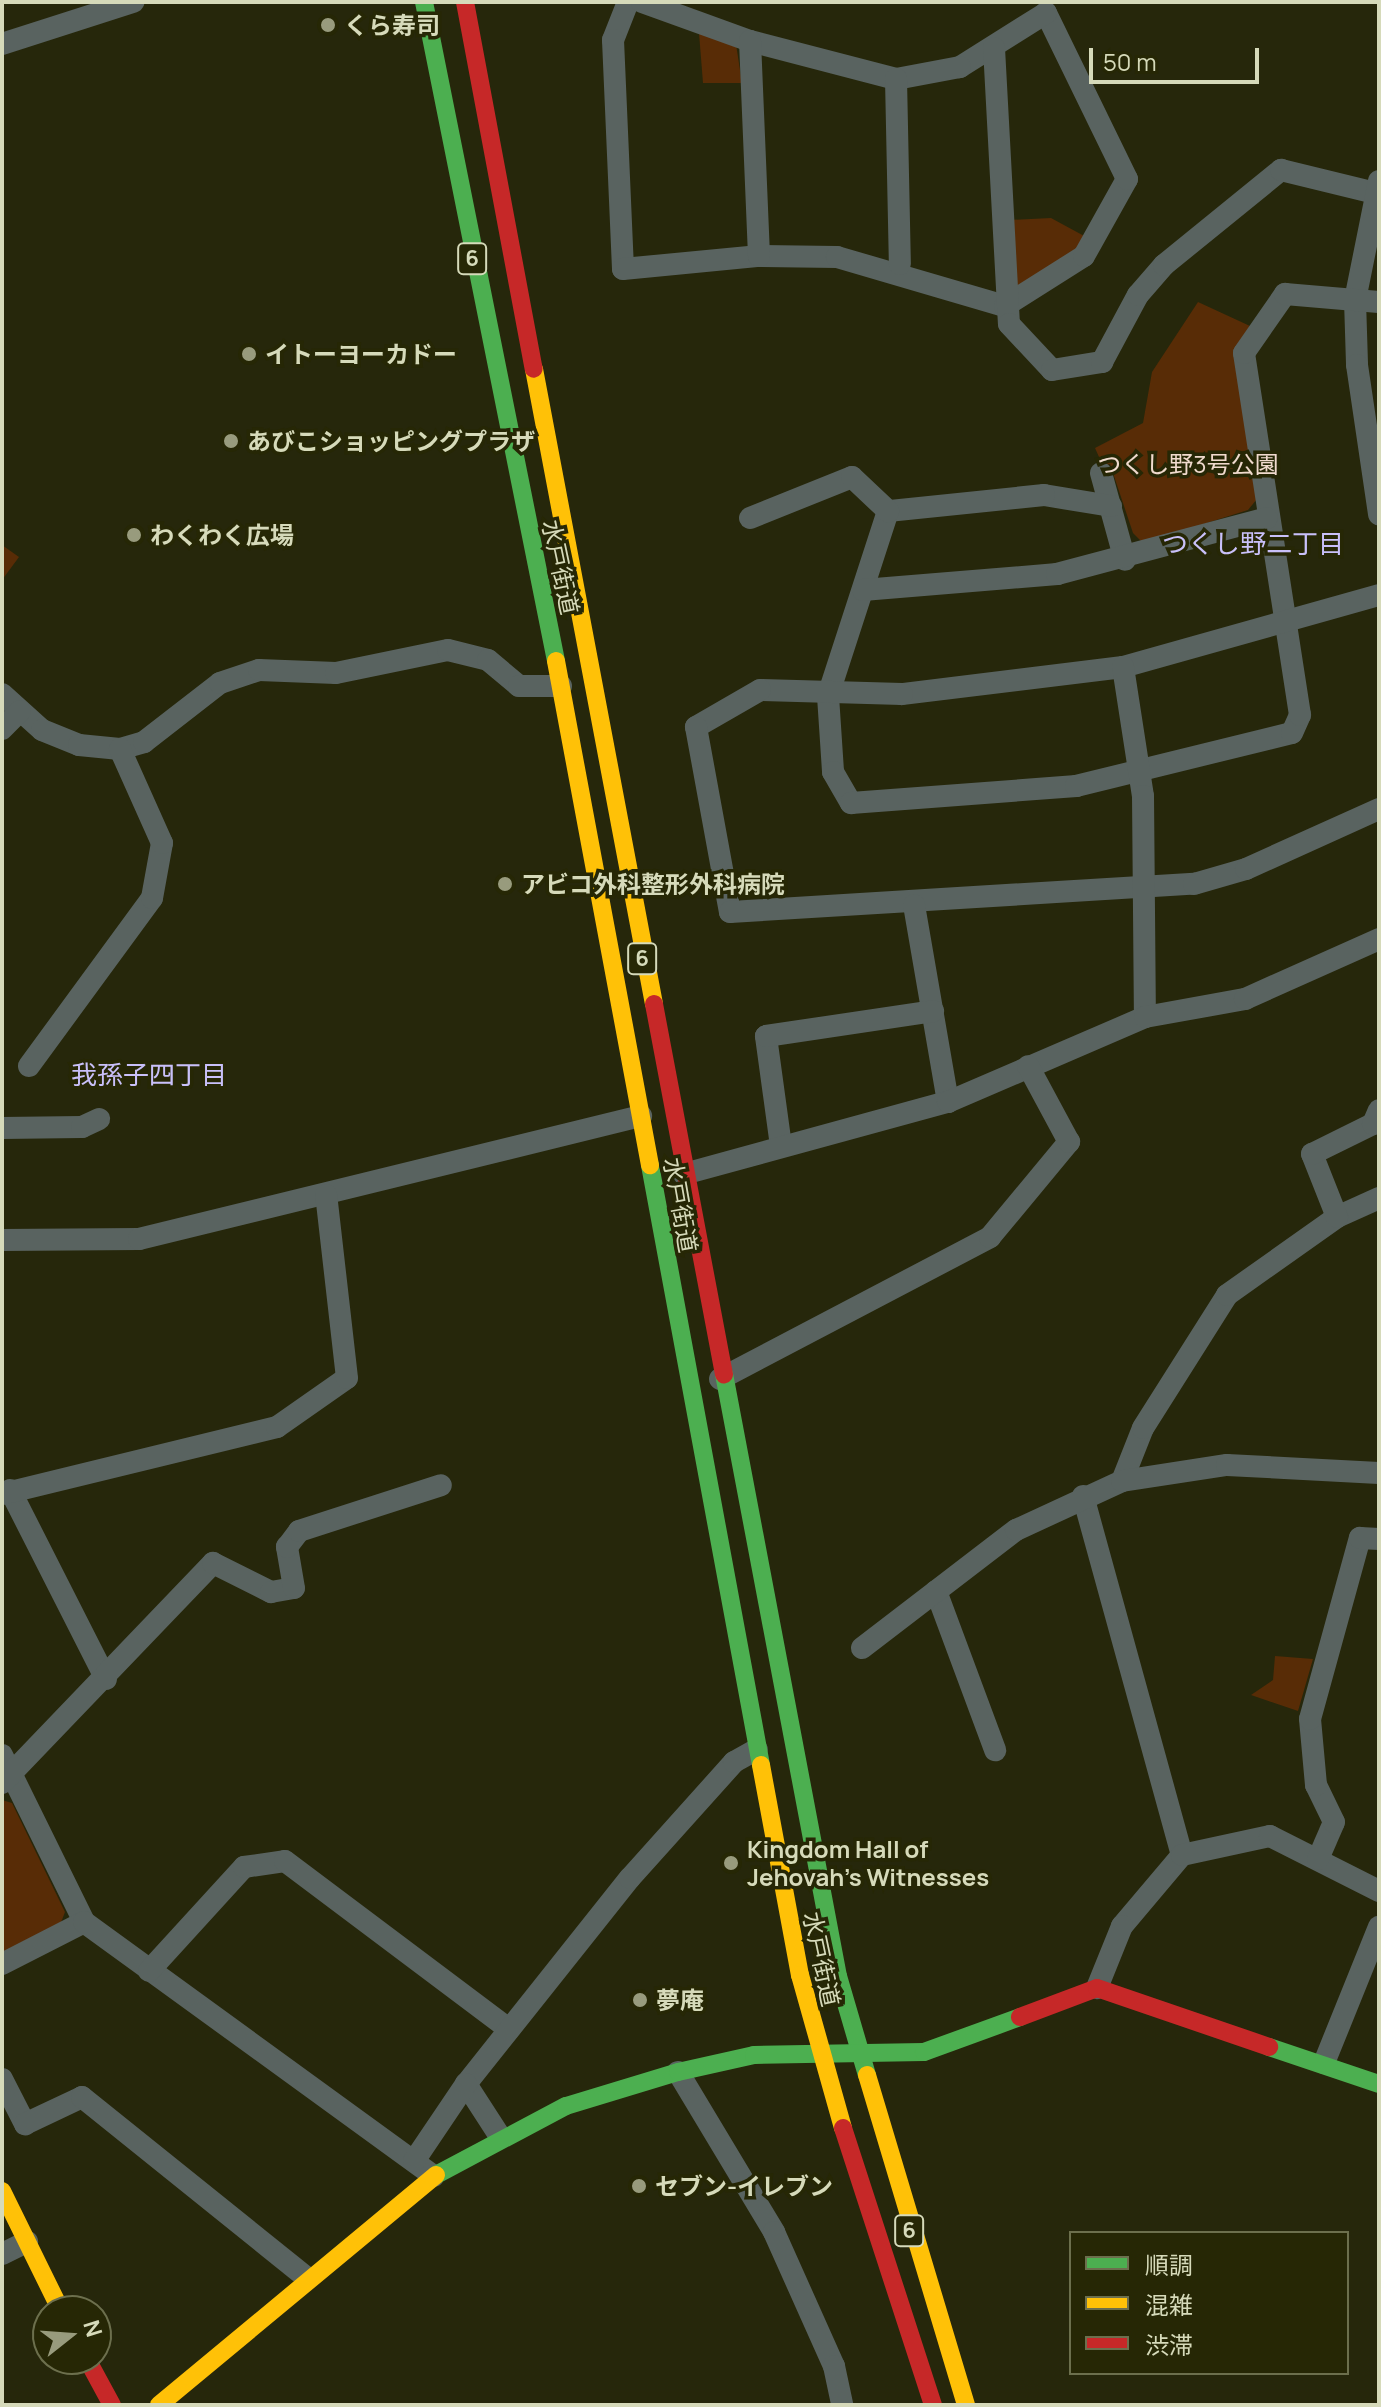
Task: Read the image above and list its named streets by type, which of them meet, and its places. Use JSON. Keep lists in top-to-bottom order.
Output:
{
  "streets": {
    "main road": ["6", "水戸街道"]
  },
  "districts": ["つくし野二丁目", "我孫子四丁目"],
  "parks": ["つくし野3号公園"],
  "places": [
    "くら寿司",
    "イトーヨーカドー",
    "あびこショッピングプラザ",
    "わくわく広場",
    "アビコ外科整形外科病院",
    "Kingdom Hall of Jehovah's Witnesses",
    "夢庵",
    "セブン-イレブン"
  ],
  "legend": ["順調", "混雑", "渋滞"],
  "scale_bar": "50 m",
  "north": "right"
}
